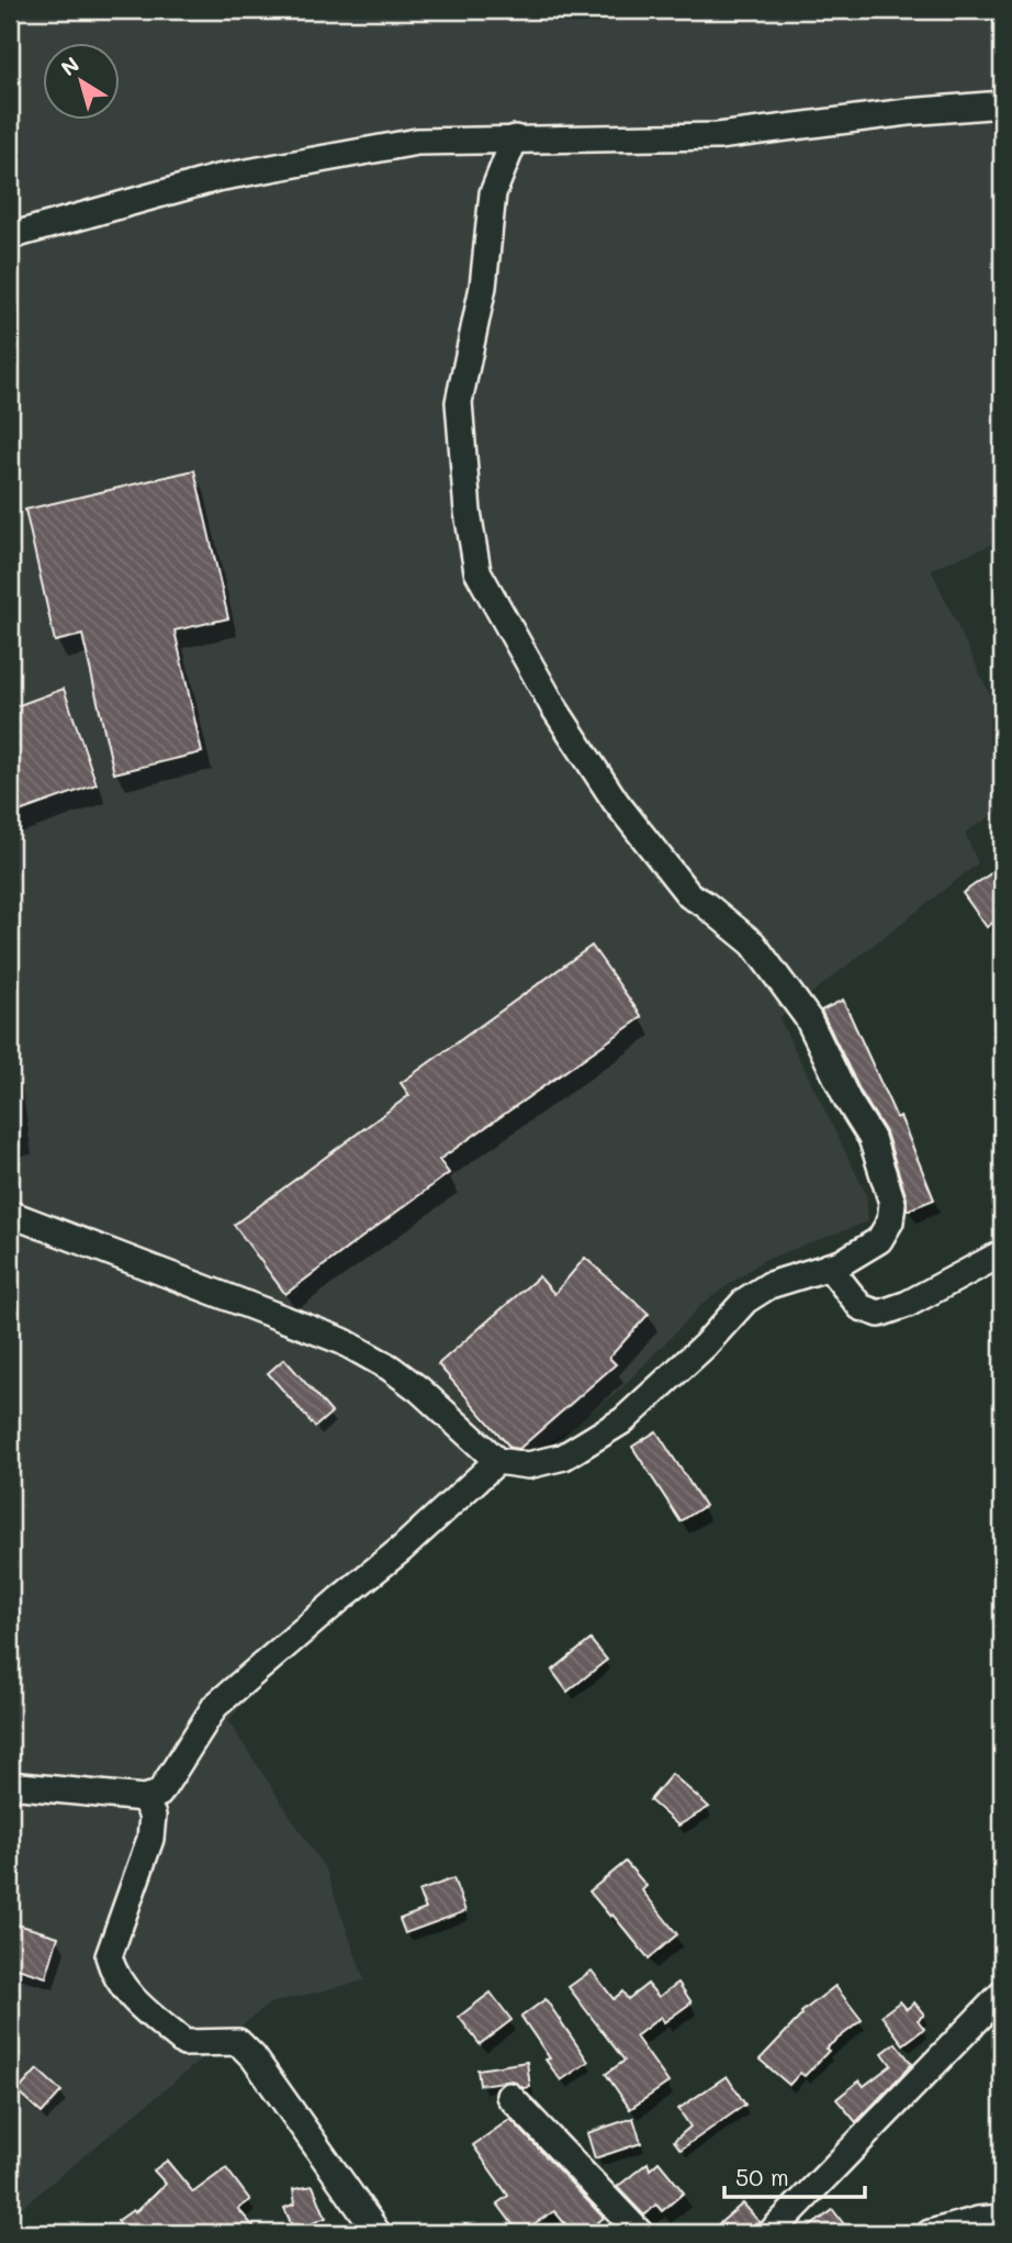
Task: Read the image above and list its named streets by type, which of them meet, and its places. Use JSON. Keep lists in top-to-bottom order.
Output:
{
  "scale_bar": "50 m",
  "north": "top left"
}
